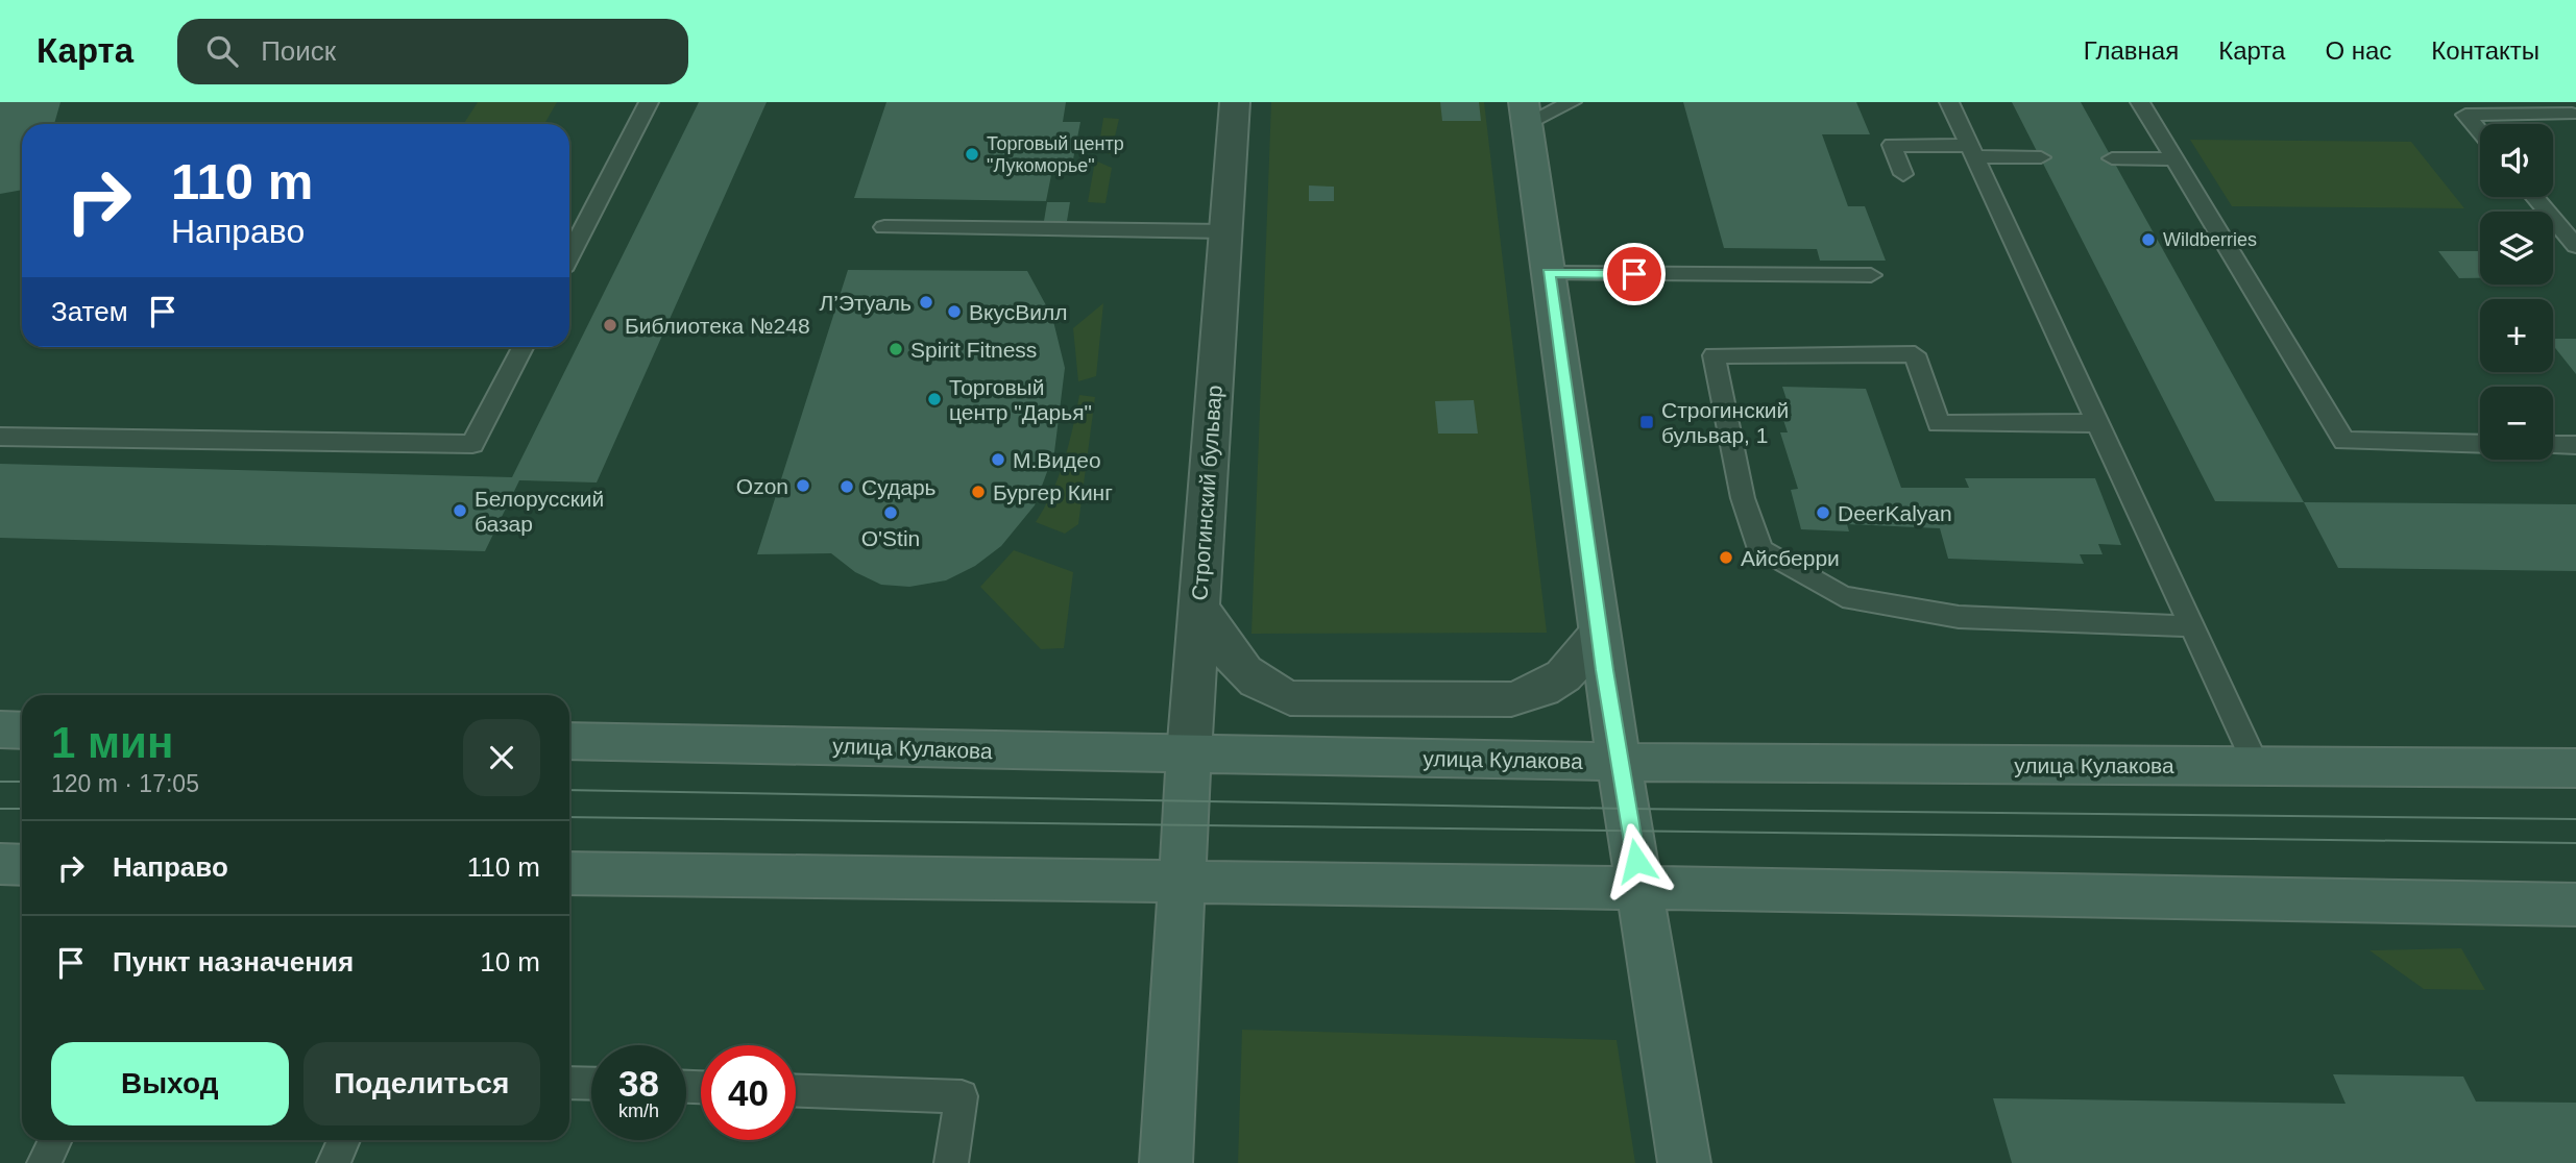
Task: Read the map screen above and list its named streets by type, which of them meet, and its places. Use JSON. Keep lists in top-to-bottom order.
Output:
{
  "streets": {
    "main road": ["Строгинский бульвар", "улица Кулакова"]
  },
  "crossings": [
    ["Строгинский бульвар", "улица Кулакова"]
  ],
  "places": {
    "other": [
      "Торговый центр \"Лукоморье\"",
      "Wildberries",
      "Л’Этуаль",
      "ВкусВилл",
      "Библиотека №248",
      "Spirit Fitness",
      "Торговый центр \"Дарья\"",
      "М.Видео",
      "Ozon",
      "Сударь",
      "Бургер Кинг",
      "Белорусский базар",
      "O'Stin",
      "DeerKalyan",
      "Айсберри"
    ],
    "transit": ["Строгинский бульвар, 1"]
  },
  "page": {
    "header": "Карта",
    "search": "Поиск",
    "nav": [
      "Главная",
      "Карта",
      "О нас",
      "Контакты"
    ],
    "map_buttons": ["+", "−"],
    "turn": ["110 m", "Направо"],
    "then": "Затем",
    "heading": ["1 мин", "120 m · 17:05"],
    "list": [
      {
        "name": "Направо",
        "value": "110 m"
      },
      {
        "name": "Пункт назначения",
        "value": "10 m"
      }
    ],
    "buttons": ["Выход", "Поделиться"],
    "speed": "38 km/h",
    "limit": "40"
  }
}
